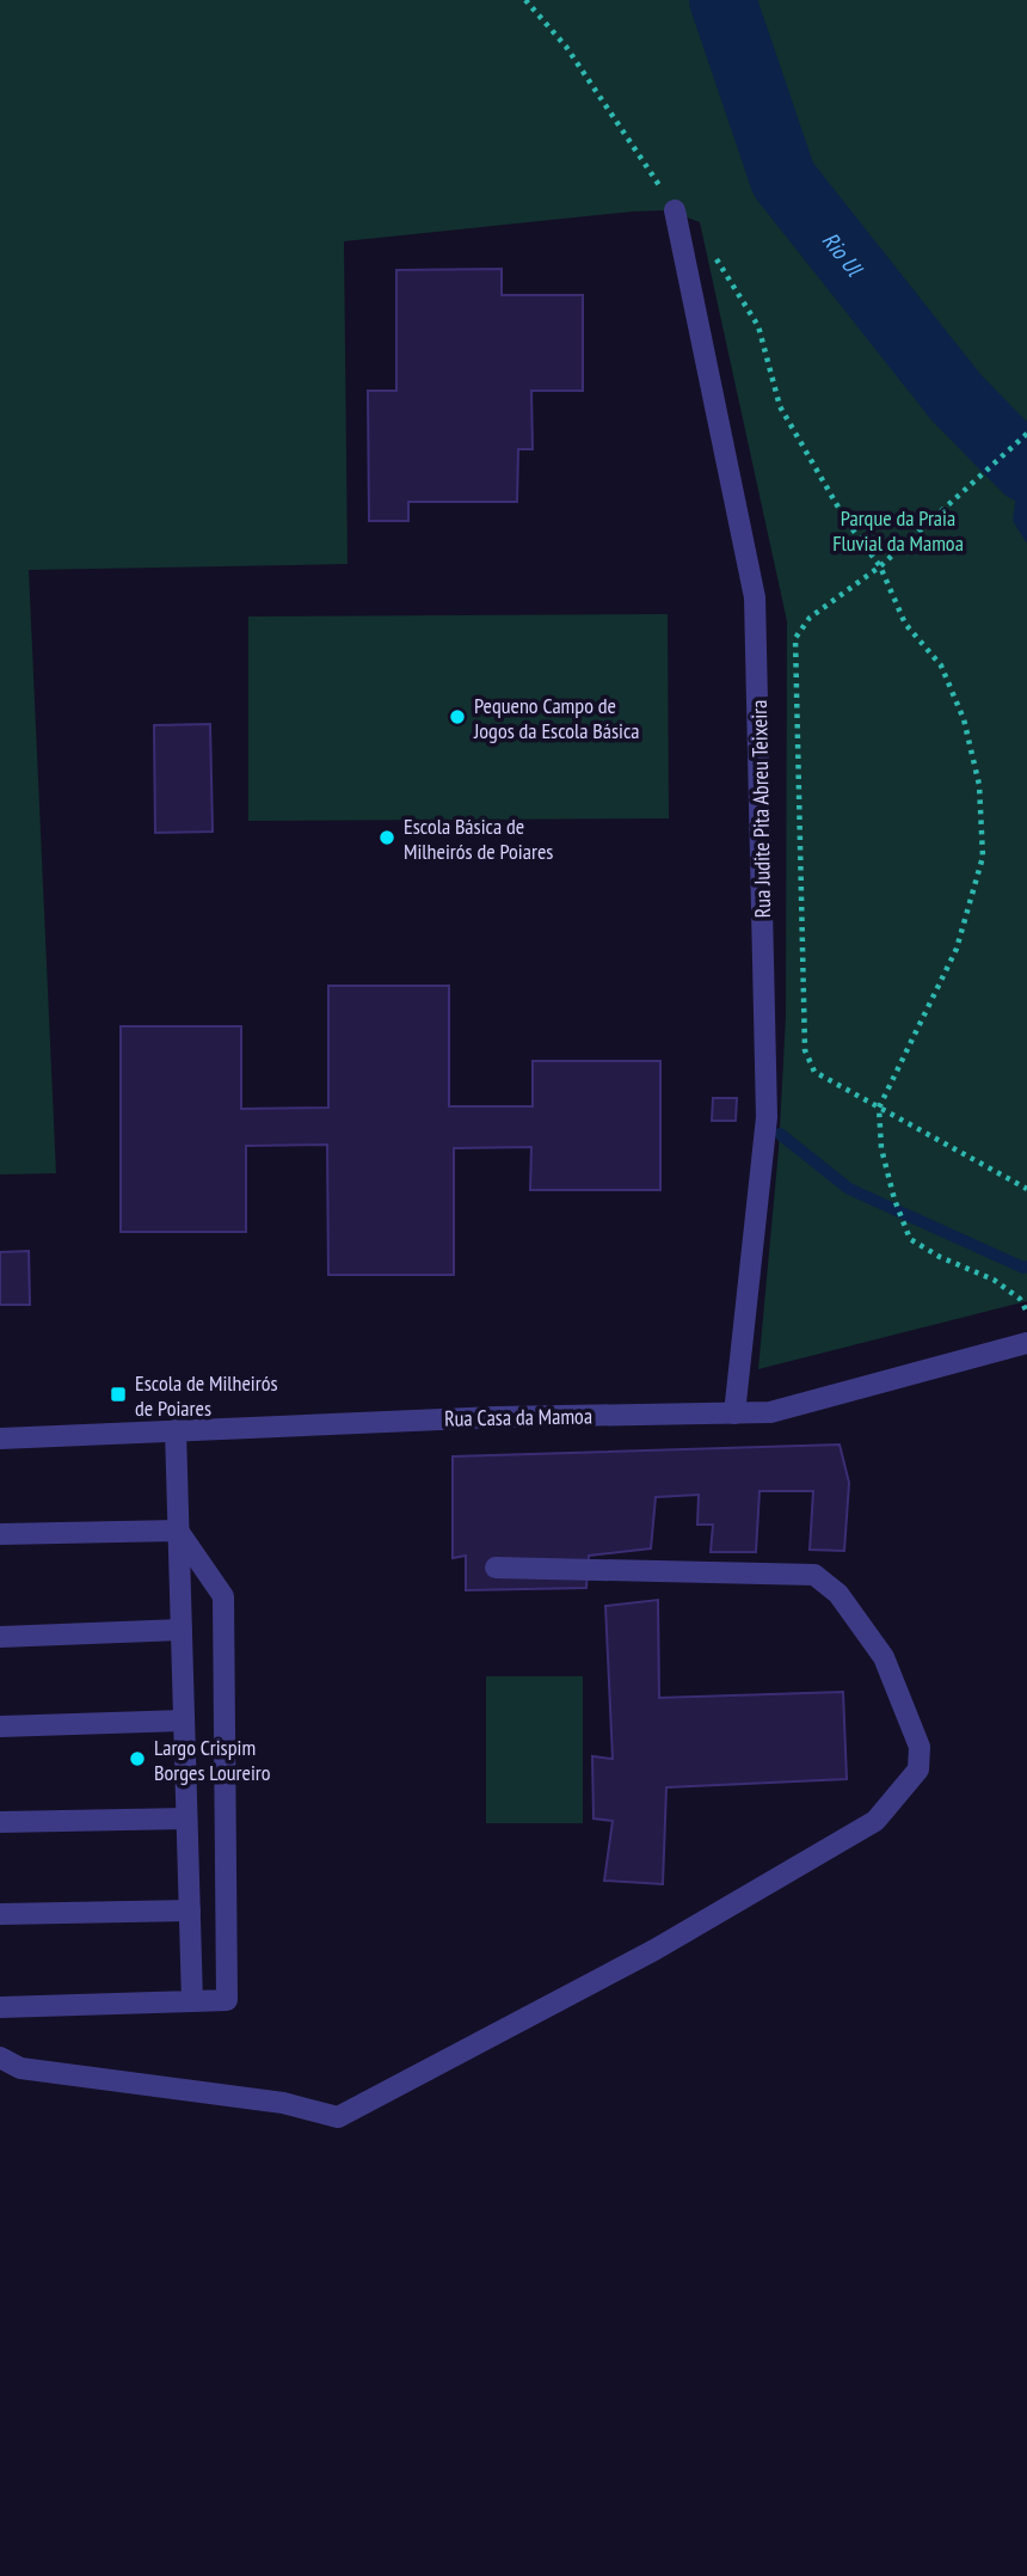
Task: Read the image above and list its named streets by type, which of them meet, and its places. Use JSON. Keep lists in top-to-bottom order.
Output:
{
  "streets": {
    "street": ["Rua Judite Pita Abreu Teixeira", "Rua Casa da Mamoa"]
  },
  "crossings": [
    ["Rua Judite Pita Abreu Teixeira", "Rua Casa da Mamoa"]
  ],
  "water": ["Rio Ul"],
  "parks": ["Parque da Praia Fluvial da Mamoa"],
  "places": {
    "other": ["Pequeno Campo de Jogos da Escola Básica", "Escola Básica de Milheirós de Poiares", "Largo Crispim Borges Loureiro"],
    "transit": ["Escola de Milheirós de Poiares"]
  }
}
